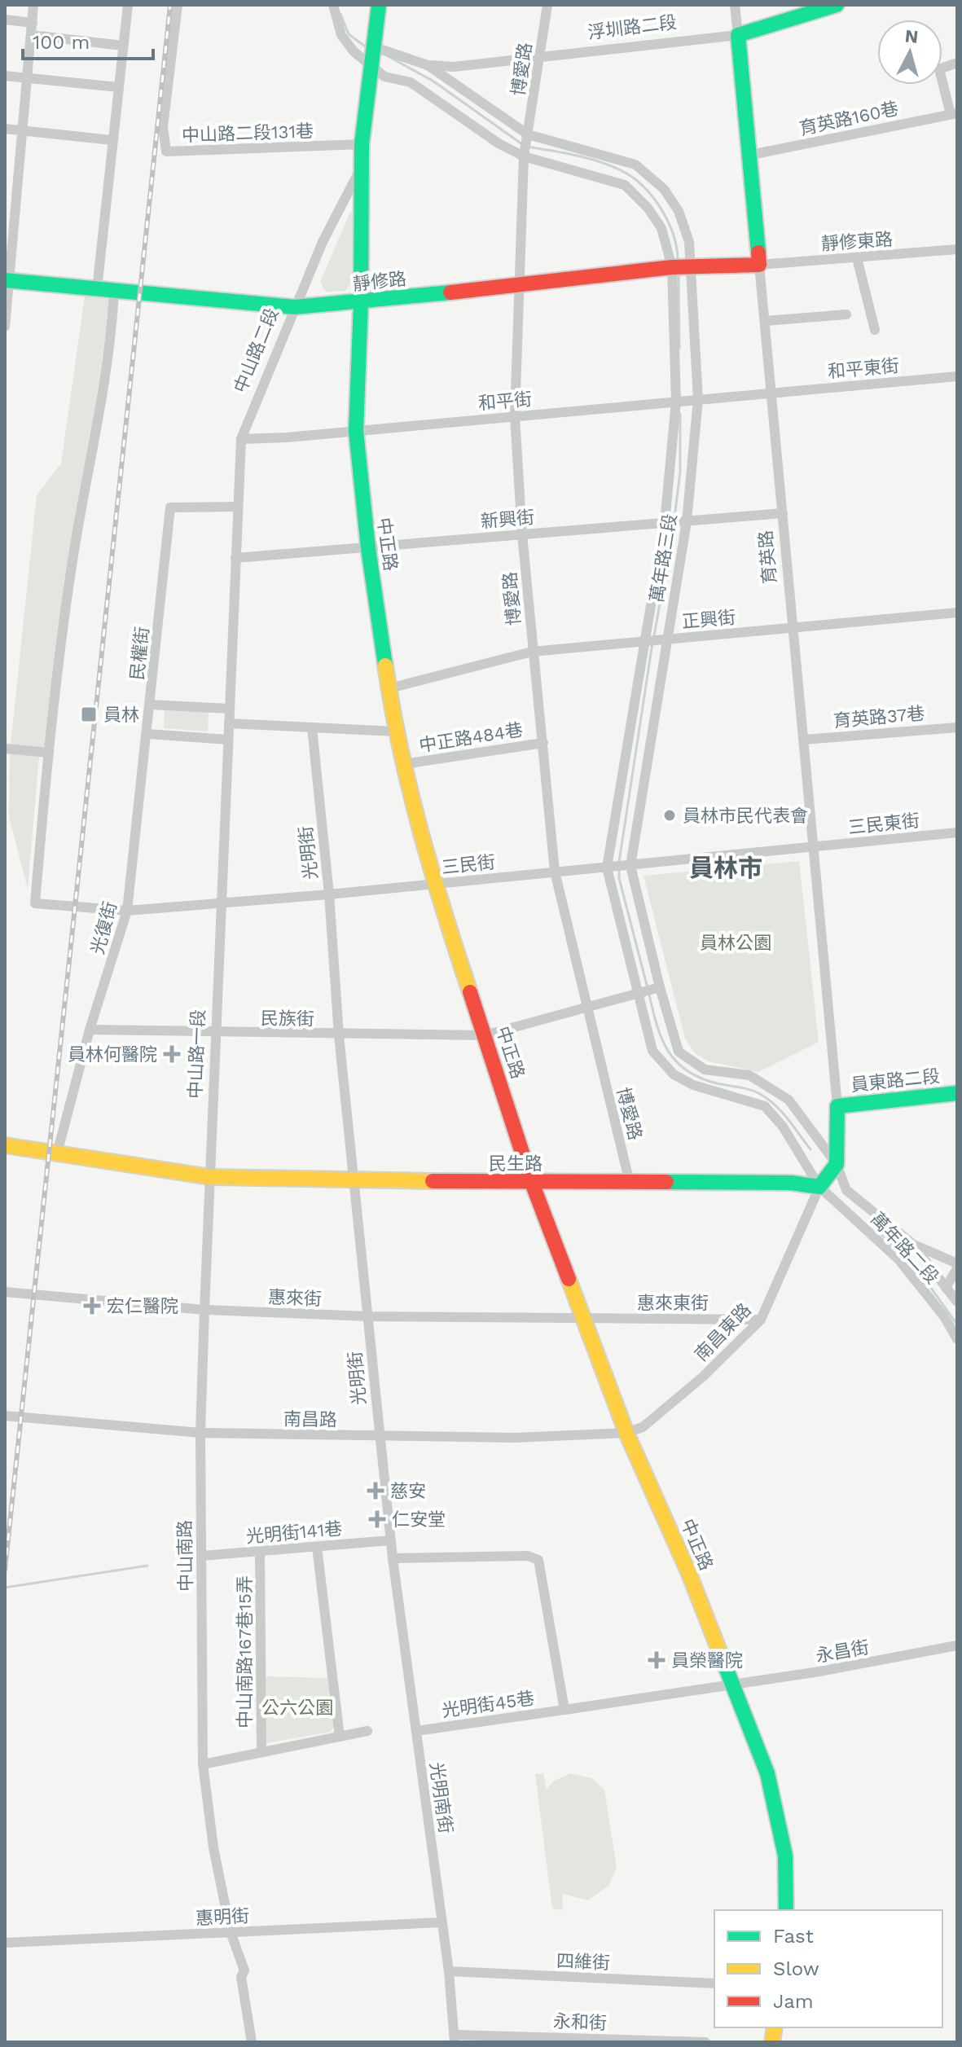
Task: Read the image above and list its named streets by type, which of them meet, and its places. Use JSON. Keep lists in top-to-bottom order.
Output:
{
  "streets": {
    "street": [
      "浮圳路二段",
      "博愛路",
      "育英路160巷",
      "中山路二段131巷",
      "靜修東路",
      "靜修路",
      "中山路二段",
      "和平東街",
      "和平街",
      "新興街",
      "中正路",
      "育英路",
      "萬年路三段",
      "正興街",
      "民權街",
      "育英路37巷",
      "中正路484巷",
      "三民東街",
      "光明街",
      "三民街",
      "光復街",
      "民族街",
      "中山路一段",
      "員東路二段",
      "民生路",
      "萬年路二段",
      "惠來街",
      "惠來東街",
      "南昌東路",
      "南昌路",
      "光明街141巷",
      "中山南路",
      "永昌街",
      "中山南路167巷15弄",
      "光明街45巷",
      "光明南街",
      "惠明街",
      "四維街",
      "永和街"
    ]
  },
  "crossings": [
    ["浮圳路二段", "博愛路"],
    ["浮圳路二段", "育英路"],
    ["浮圳路二段", "萬年路三段"],
    ["博愛路", "靜修路"],
    ["博愛路", "和平街"],
    ["博愛路", "新興街"],
    ["博愛路", "萬年路三段"],
    ["博愛路", "正興街"],
    ["博愛路", "中正路484巷"],
    ["博愛路", "三民街"],
    ["博愛路", "民族街"],
    ["博愛路", "民生路"],
    ["育英路160巷", "育英路"],
    ["中山路二段131巷", "中山路二段"],
    ["靜修東路", "靜修路"],
    ["靜修東路", "育英路"],
    ["靜修路", "中山路二段"],
    ["靜修路", "中正路"],
    ["靜修路", "育英路"],
    ["靜修路", "萬年路三段"],
    ["中山路二段", "和平街"],
    ["中山路二段", "新興街"],
    ["中山路二段", "中正路"],
    ["中山路二段", "萬年路三段"],
    ["中山路二段", "民權街"],
    ["中山路二段", "中山路一段"],
    ["和平東街", "和平街"],
    ["和平東街", "育英路"],
    ["和平街", "中正路"],
    ["和平街", "育英路"],
    ["和平街", "萬年路三段"],
    ["新興街", "中正路"],
    ["新興街", "育英路"],
    ["新興街", "萬年路三段"],
    ["中正路", "正興街"],
    ["中正路", "中正路484巷"],
    ["中正路", "三民街"],
    ["中正路", "民族街"],
    ["中正路", "民生路"],
    ["中正路", "惠來街"],
    ["中正路", "惠來東街"],
    ["中正路", "南昌東路"],
    ["中正路", "南昌路"],
    ["中正路", "永昌街"],
    ["育英路", "正興街"],
    ["育英路", "育英路37巷"],
    ["育英路", "三民東街"],
    ["育英路", "三民街"],
    ["育英路", "員東路二段"],
    ["萬年路三段", "正興街"],
    ["萬年路三段", "三民街"],
    ["萬年路三段", "民族街"],
    ["萬年路三段", "民生路"],
    ["萬年路三段", "萬年路二段"],
    ["萬年路三段", "南昌東路"],
    ["民權街", "光復街"],
    ["三民東街", "三民街"],
    ["光明街", "三民街"],
    ["光明街", "民族街"],
    ["光明街", "民生路"],
    ["光明街", "惠來街"],
    ["光明街", "南昌路"],
    ["光明街", "光明街141巷"],
    ["光明街", "光明南街"],
    ["三民街", "光復街"],
    ["三民街", "中山路一段"],
    ["光復街", "民族街"],
    ["民族街", "中山路一段"],
    ["中山路一段", "民生路"],
    ["中山路一段", "中山南路"],
    ["民生路", "萬年路二段"],
    ["民生路", "南昌東路"],
    ["民生路", "中山南路"],
    ["萬年路二段", "南昌東路"],
    ["惠來街", "惠來東街"],
    ["惠來街", "中山南路"],
    ["惠來東街", "南昌東路"],
    ["南昌東路", "南昌路"],
    ["南昌路", "中山南路"],
    ["光明街141巷", "中山南路"],
    ["光明街141巷", "中山南路167巷15弄"],
    ["中山南路", "惠明街"],
    ["光明街45巷", "光明南街"],
    ["光明南街", "惠明街"],
    ["光明南街", "四維街"],
    ["光明南街", "永和街"]
  ],
  "districts": ["員林市"],
  "parks": ["員林公園", "公六公園"],
  "places": {
    "transit": ["員林"],
    "other": ["員林市民代表會"],
    "health": [
      "員林何醫院",
      "宏仁醫院",
      "慈安",
      "仁安堂",
      "員榮醫院"
    ]
  },
  "legend": ["Fast", "Slow", "Jam"],
  "scale_bar": "100 m",
  "north": "top"
}
